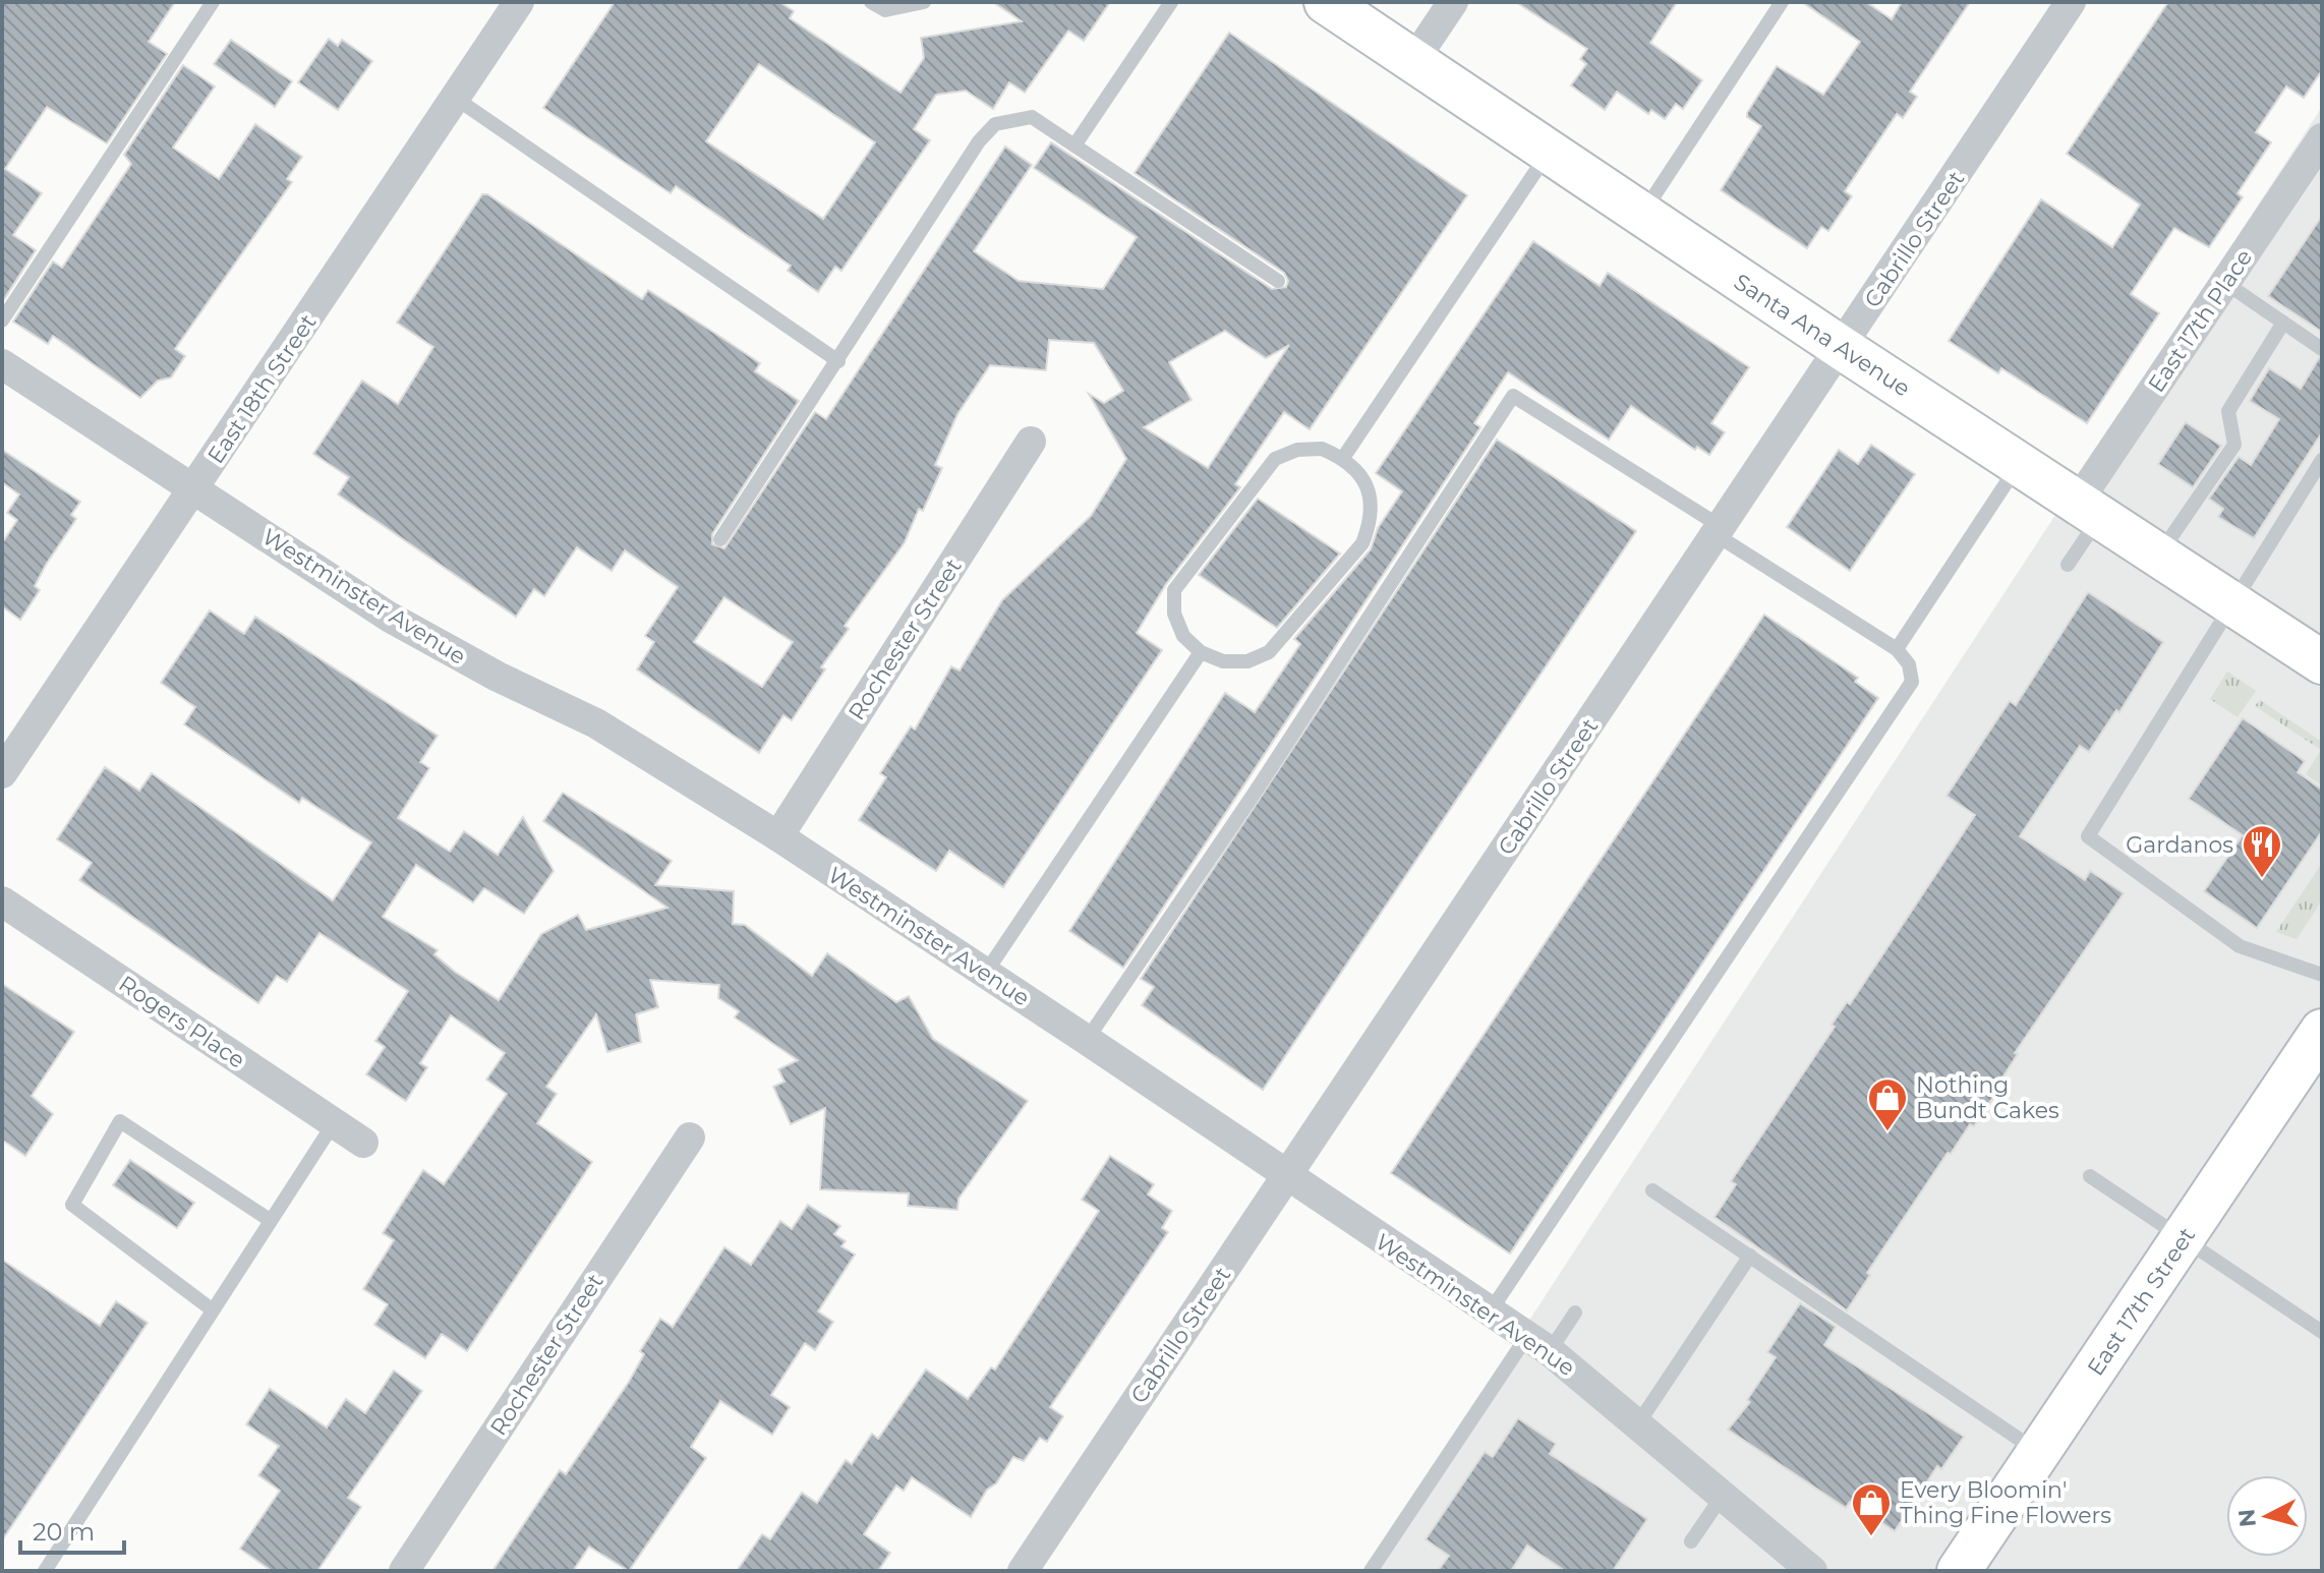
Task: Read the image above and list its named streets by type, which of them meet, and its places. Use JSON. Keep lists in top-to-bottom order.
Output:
{
  "streets": {
    "street": [
      "Cabrillo Street",
      "East 17th Place",
      "Santa Ana Avenue",
      "East 18th Street",
      "Westminster Avenue",
      "Rochester Street",
      "Rogers Place",
      "East 17th Street"
    ]
  },
  "crossings": [
    ["Cabrillo Street", "Santa Ana Avenue"],
    ["Cabrillo Street", "Westminster Avenue"],
    ["East 17th Place", "Santa Ana Avenue"],
    ["East 18th Street", "Westminster Avenue"],
    ["Westminster Avenue", "Rochester Street"]
  ],
  "places": {
    "restaurant": ["Gardanos"],
    "shop": ["Nothing Bundt Cakes", "Every Bloomin' Thing Fine Flowers"]
  },
  "scale_bar": "20 m",
  "north": "left"
}
